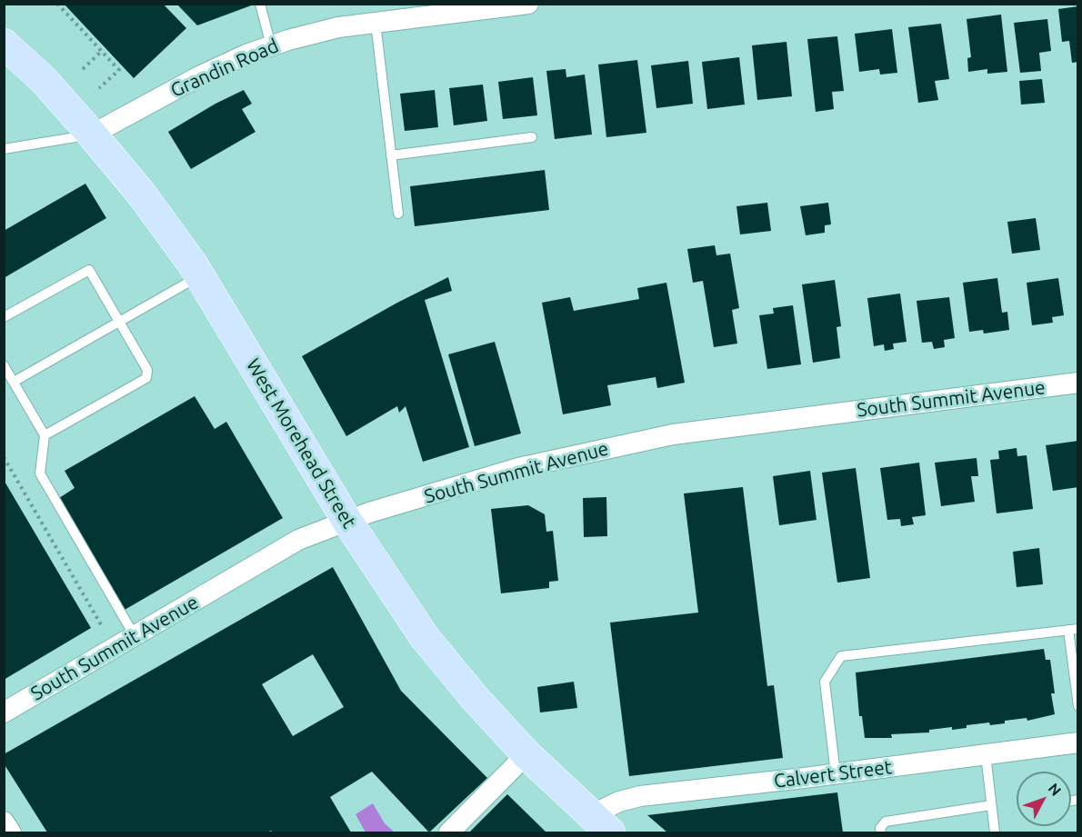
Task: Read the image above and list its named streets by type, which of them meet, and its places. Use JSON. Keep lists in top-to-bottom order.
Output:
{
  "streets": {
    "main road": ["West Morehead Street"],
    "street": ["Grandin Road", "South Summit Avenue", "Calvert Street"]
  },
  "crossings": [
    ["Grandin Road", "West Morehead Street"],
    ["South Summit Avenue", "West Morehead Street"],
    ["West Morehead Street", "Calvert Street"]
  ],
  "north": "top right"
}
